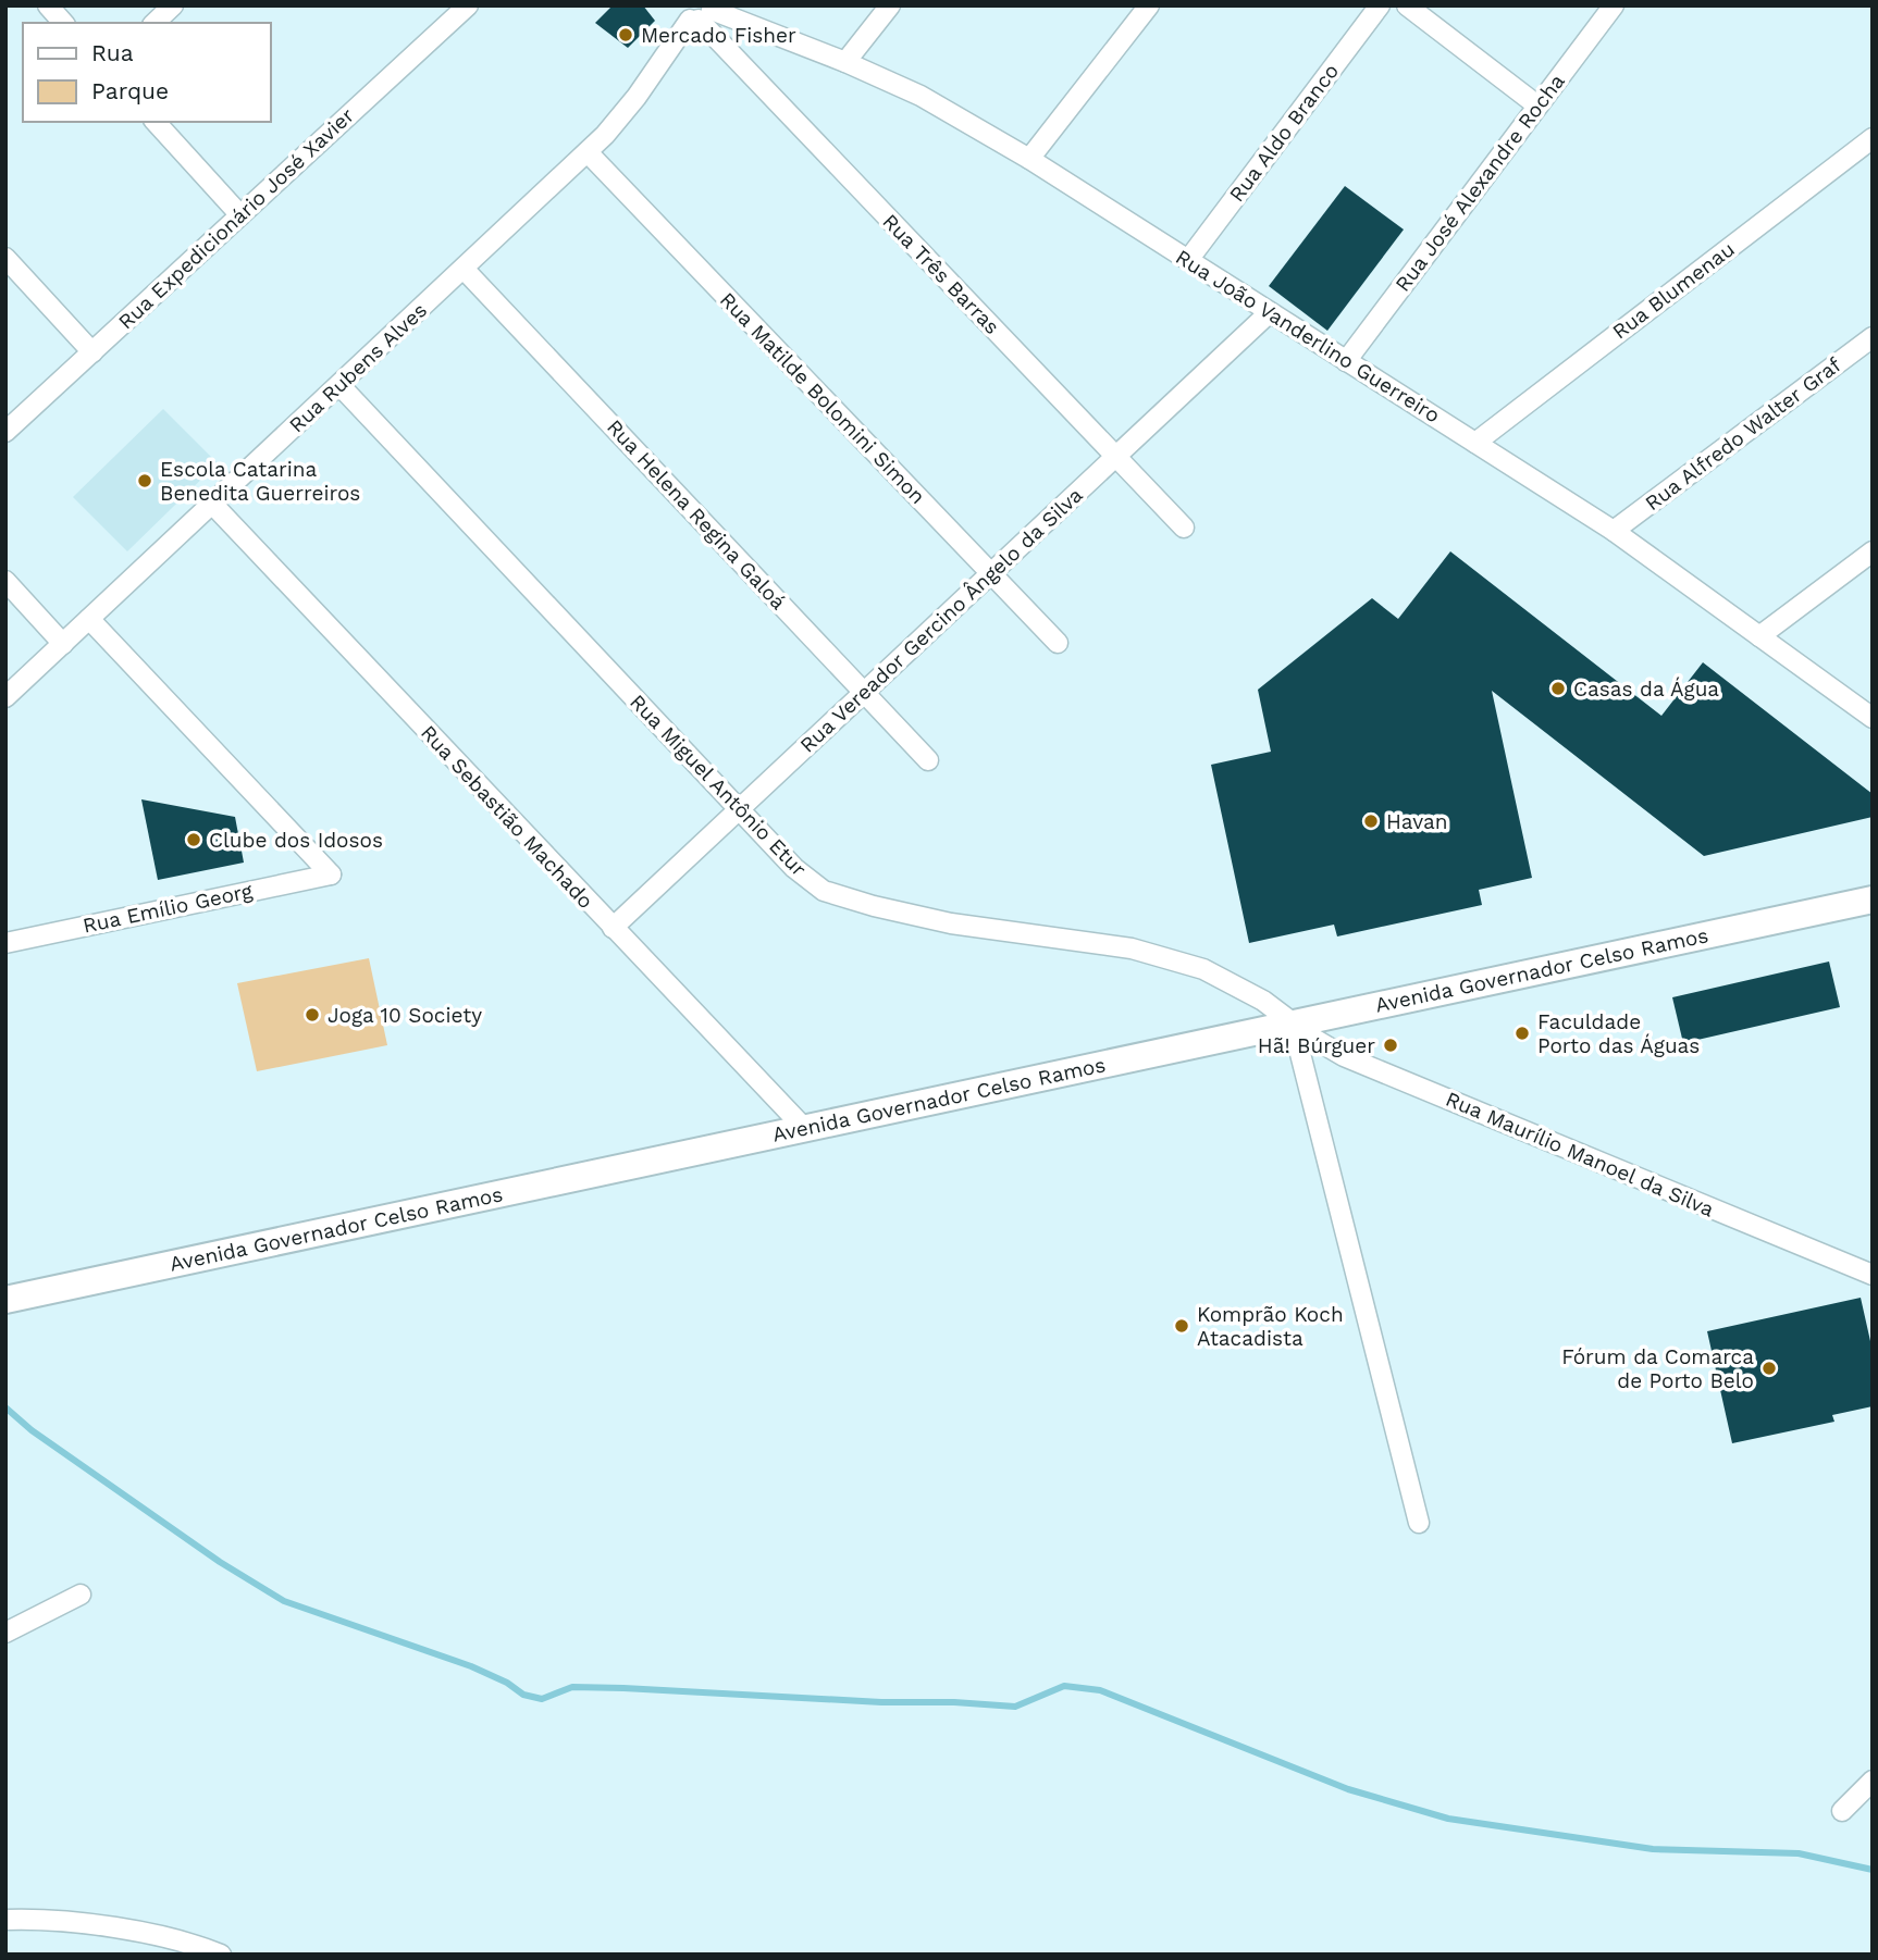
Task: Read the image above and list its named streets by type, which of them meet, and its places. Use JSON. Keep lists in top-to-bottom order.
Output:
{
  "streets": {
    "main road": ["Avenida Governador Celso Ramos"],
    "street": [
      "Rua Aldo Branco",
      "Rua José Alexandre Rocha",
      "Rua Expedicionário José Xavier",
      "Rua Três Barras",
      "Rua Blumenau",
      "Rua João Vanderlino Guerreiro",
      "Rua Rubens Alves",
      "Rua Matilde Bolomini Simon",
      "Rua Alfredo Walter Graf",
      "Rua Helena Regina Galoá",
      "Rua Vereador Gercino Ângelo da Silva",
      "Rua Miguel Antônio Etur",
      "Rua Sebastião Machado",
      "Rua Emílio Georg",
      "Rua Maurílio Manoel da Silva"
    ]
  },
  "crossings": [
    ["Rua Aldo Branco", "Rua João Vanderlino Guerreiro"],
    ["Rua José Alexandre Rocha", "Rua João Vanderlino Guerreiro"],
    ["Rua Três Barras", "Rua João Vanderlino Guerreiro"],
    ["Rua Três Barras", "Rua Rubens Alves"],
    ["Rua Três Barras", "Rua Vereador Gercino Ângelo da Silva"],
    ["Rua Blumenau", "Rua João Vanderlino Guerreiro"],
    ["Rua João Vanderlino Guerreiro", "Rua Rubens Alves"],
    ["Rua João Vanderlino Guerreiro", "Rua Alfredo Walter Graf"],
    ["Rua João Vanderlino Guerreiro", "Rua Vereador Gercino Ângelo da Silva"],
    ["Rua Rubens Alves", "Rua Matilde Bolomini Simon"],
    ["Rua Rubens Alves", "Rua Helena Regina Galoá"],
    ["Rua Rubens Alves", "Rua Miguel Antônio Etur"],
    ["Rua Rubens Alves", "Rua Sebastião Machado"],
    ["Rua Rubens Alves", "Rua Emílio Georg"],
    ["Rua Matilde Bolomini Simon", "Rua Vereador Gercino Ângelo da Silva"],
    ["Rua Helena Regina Galoá", "Rua Vereador Gercino Ângelo da Silva"],
    ["Rua Vereador Gercino Ângelo da Silva", "Rua Miguel Antônio Etur"],
    ["Rua Vereador Gercino Ângelo da Silva", "Rua Sebastião Machado"],
    ["Rua Miguel Antônio Etur", "Avenida Governador Celso Ramos"],
    ["Rua Miguel Antônio Etur", "Rua Maurílio Manoel da Silva"],
    ["Rua Sebastião Machado", "Avenida Governador Celso Ramos"],
    ["Avenida Governador Celso Ramos", "Rua Maurílio Manoel da Silva"]
  ],
  "places": [
    "Mercado Fisher",
    "Escola Catarina Benedita Guerreiros",
    "Casas da Água",
    "Havan",
    "Clube dos Idosos",
    "Joga 10 Society",
    "Faculdade Porto das Águas",
    "Hã! Búrguer",
    "Komprão Koch Atacadista",
    "Fórum da Comarca de Porto Belo"
  ],
  "legend": ["Rua", "Parque"]
}
